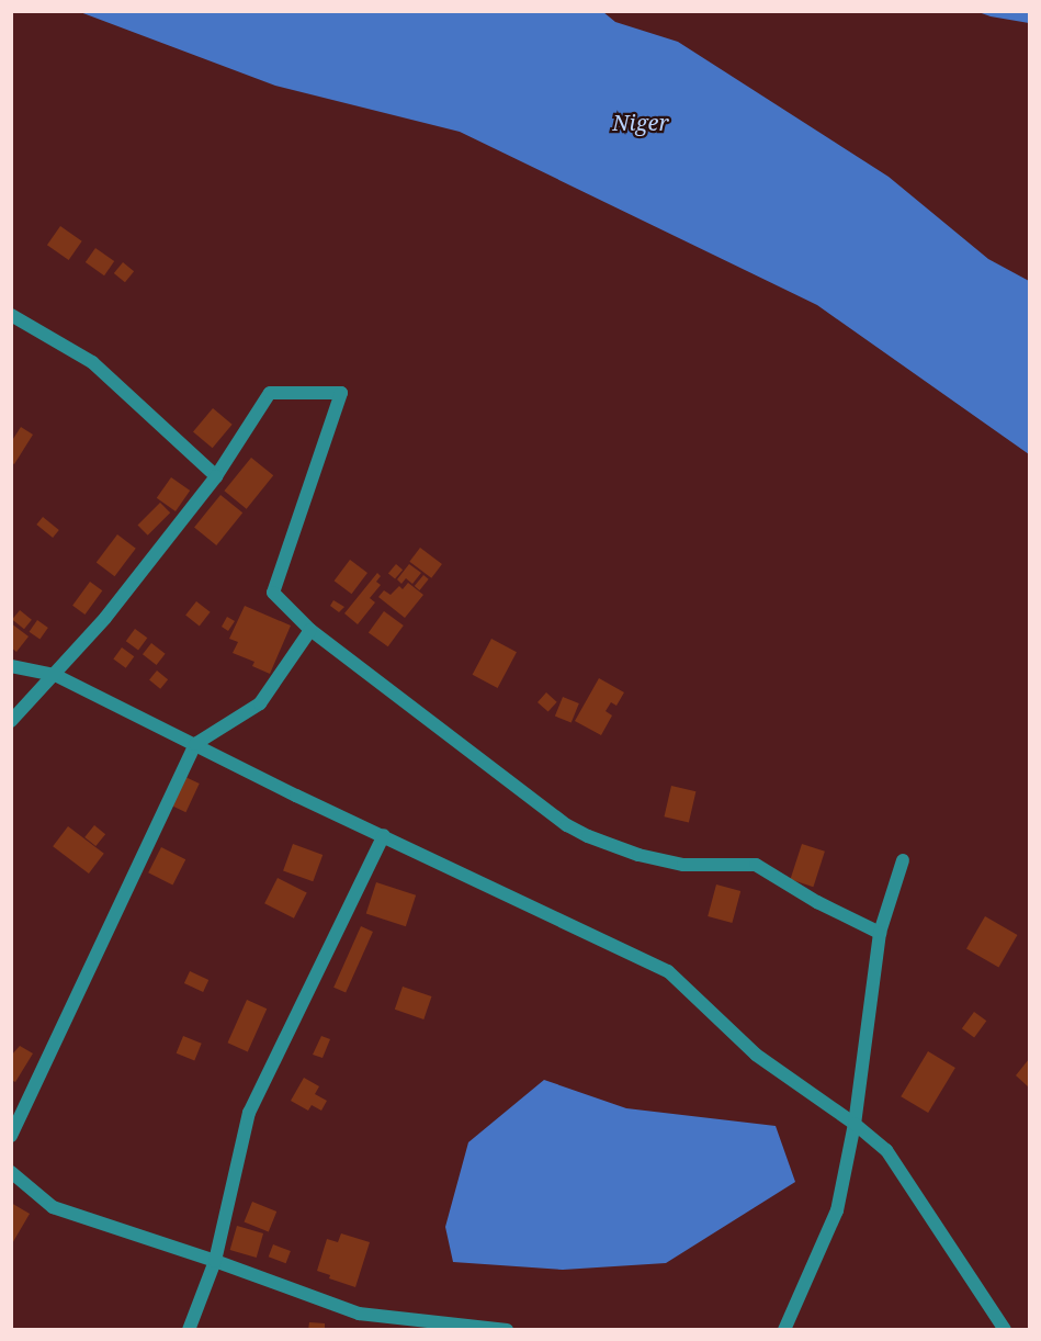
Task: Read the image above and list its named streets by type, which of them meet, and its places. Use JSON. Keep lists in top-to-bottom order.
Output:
{
  "water": ["Niger"]
}
